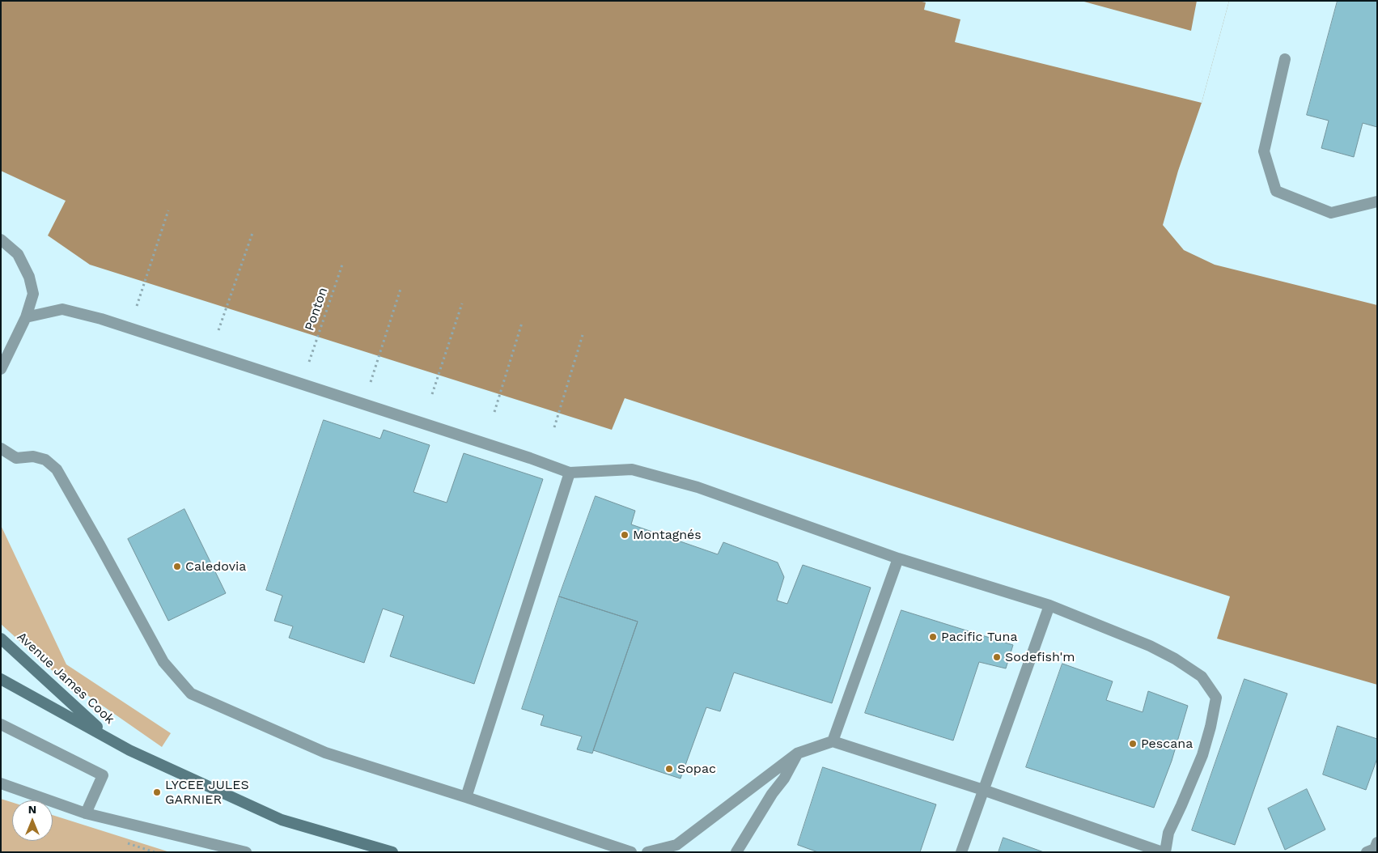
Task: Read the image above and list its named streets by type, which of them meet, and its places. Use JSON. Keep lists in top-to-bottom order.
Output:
{
  "streets": {
    "main road": ["Avenue James Cook"],
    "path": ["Ponton"]
  },
  "places": [
    "Montagnés",
    "Caledovia",
    "Pacific Tuna",
    "Sodefish'm",
    "Pescana",
    "Sopac",
    "LYCEE JULES GARNIER"
  ],
  "north": "top"
}
